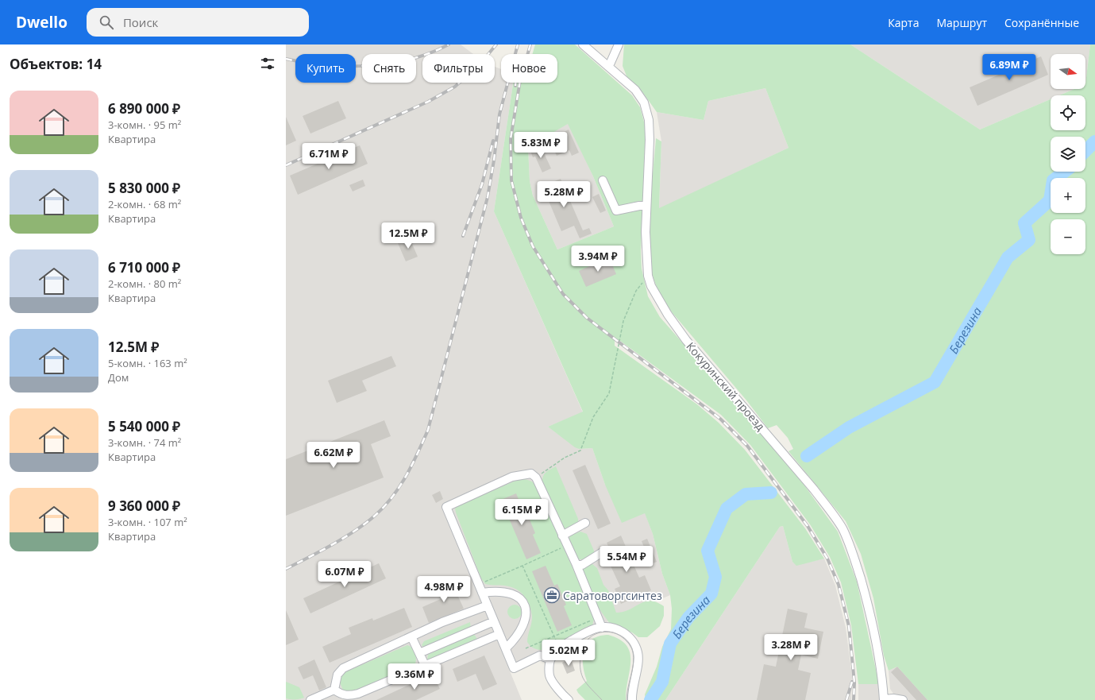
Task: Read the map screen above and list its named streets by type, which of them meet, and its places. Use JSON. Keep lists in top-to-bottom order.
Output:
{
  "streets": {
    "street": ["Кокуринский проезд"]
  },
  "water": ["Березина"],
  "places": {
    "office": ["Саратоворгсинтез"]
  },
  "north": "right",
  "page": {
    "header": "Dwello",
    "search": "Поиск",
    "nav": ["Карта", "Маршрут", "Сохранённые"],
    "heading": "Объектов: 14",
    "map_buttons": ["+", "−"],
    "price": [
      "6.89M ₽",
      "5.83M ₽",
      "6.71M ₽",
      "5.28M ₽",
      "12.5M ₽",
      "3.94M ₽",
      "6.62M ₽",
      "6.15M ₽",
      "5.54M ₽",
      "6.07M ₽",
      "4.98M ₽",
      "3.28M ₽",
      "5.02M ₽",
      "9.36M ₽"
    ],
    "chip": [
      "Купить",
      "Снять",
      "Фильтры",
      "Новое"
    ],
    "list": [
      {
        "name": "6 890 000 ₽",
        "note": "3-комн. · 95 m² · Квартира"
      },
      {
        "name": "5 830 000 ₽",
        "note": "2-комн. · 68 m² · Квартира"
      },
      {
        "name": "6 710 000 ₽",
        "note": "2-комн. · 80 m² · Квартира"
      },
      {
        "name": "12.5M ₽",
        "note": "5-комн. · 163 m² · Дом"
      },
      {
        "name": "5 540 000 ₽",
        "note": "3-комн. · 74 m² · Квартира"
      },
      {
        "name": "9 360 000 ₽",
        "note": "3-комн. · 107 m² · Квартира"
      }
    ]
  }
}
